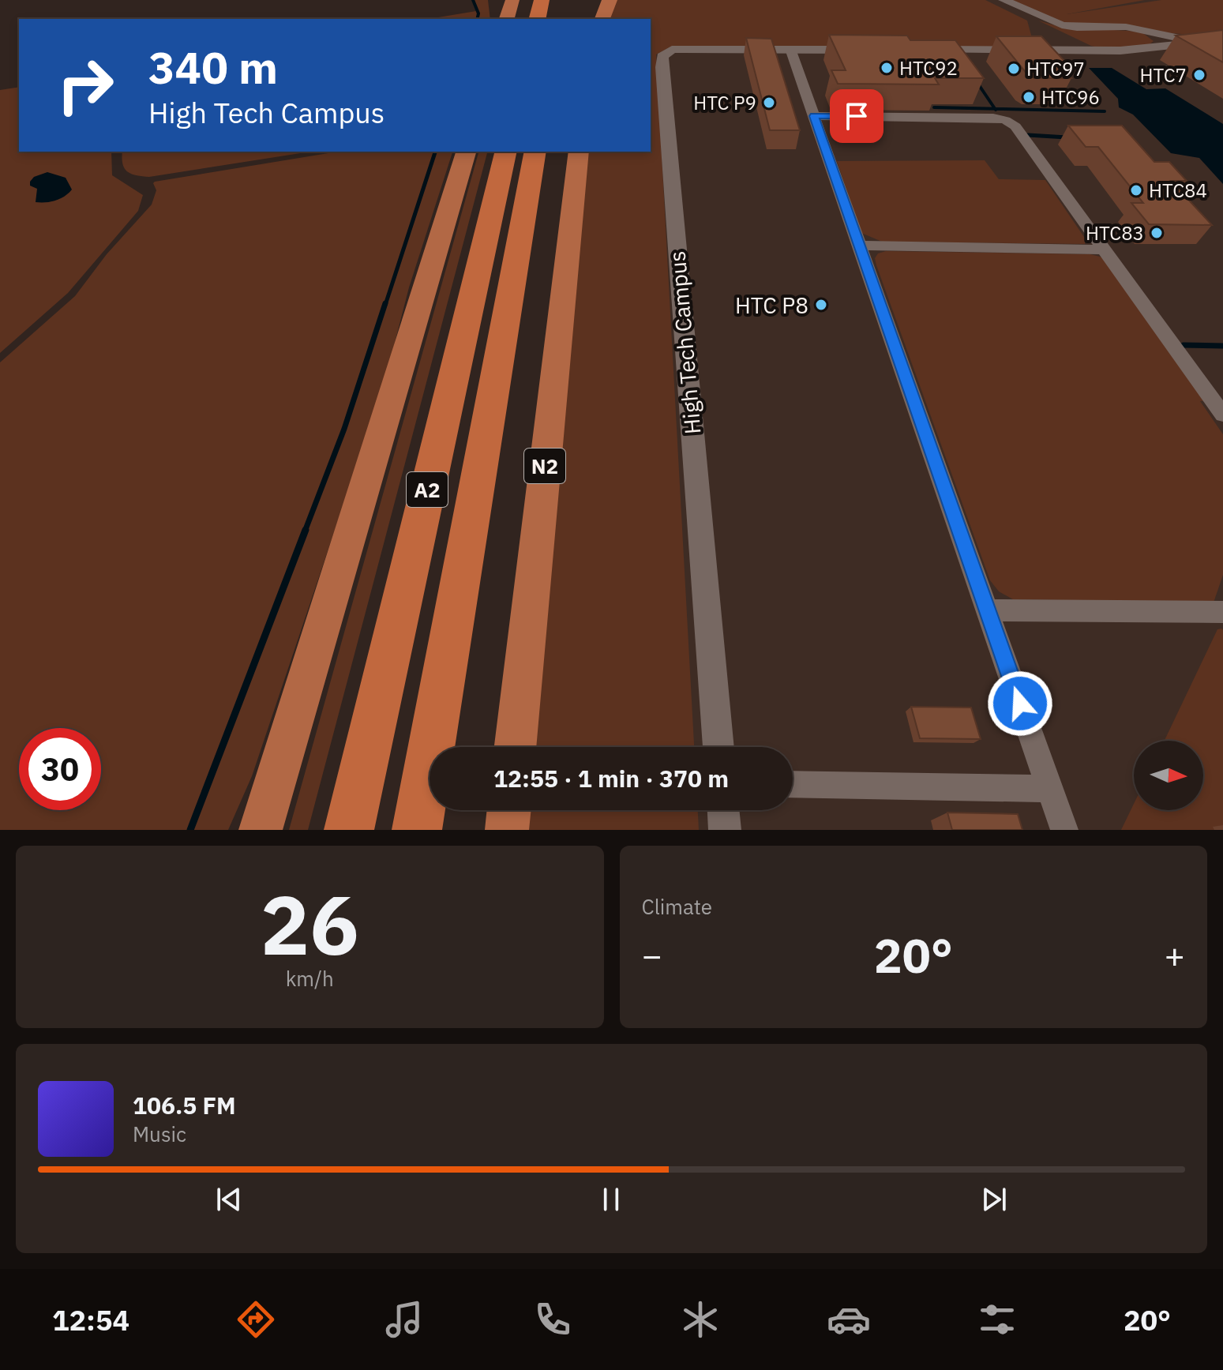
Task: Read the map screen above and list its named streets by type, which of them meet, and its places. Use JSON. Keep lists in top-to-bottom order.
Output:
{
  "streets": {
    "highway": ["N2", "A2"],
    "street": ["High Tech Campus"]
  },
  "places": [
    "HTC92",
    "HTC97",
    "HTC7",
    "HTC96",
    "HTC P9",
    "HTC84",
    "HTC83",
    "HTC P8"
  ],
  "north": "right",
  "page": {
    "turn": ["340 m", "High Tech Campus"],
    "limit": "30",
    "trip": "12:55 · 1 min · 370 m",
    "tile": [
      ["26", "km/h"],
      "Climate"
    ],
    "heat": ["−", "20°", "+"],
    "song": ["106.5 FM", "Music"],
    "tabs": ["12:54", "20°"]
  }
}
